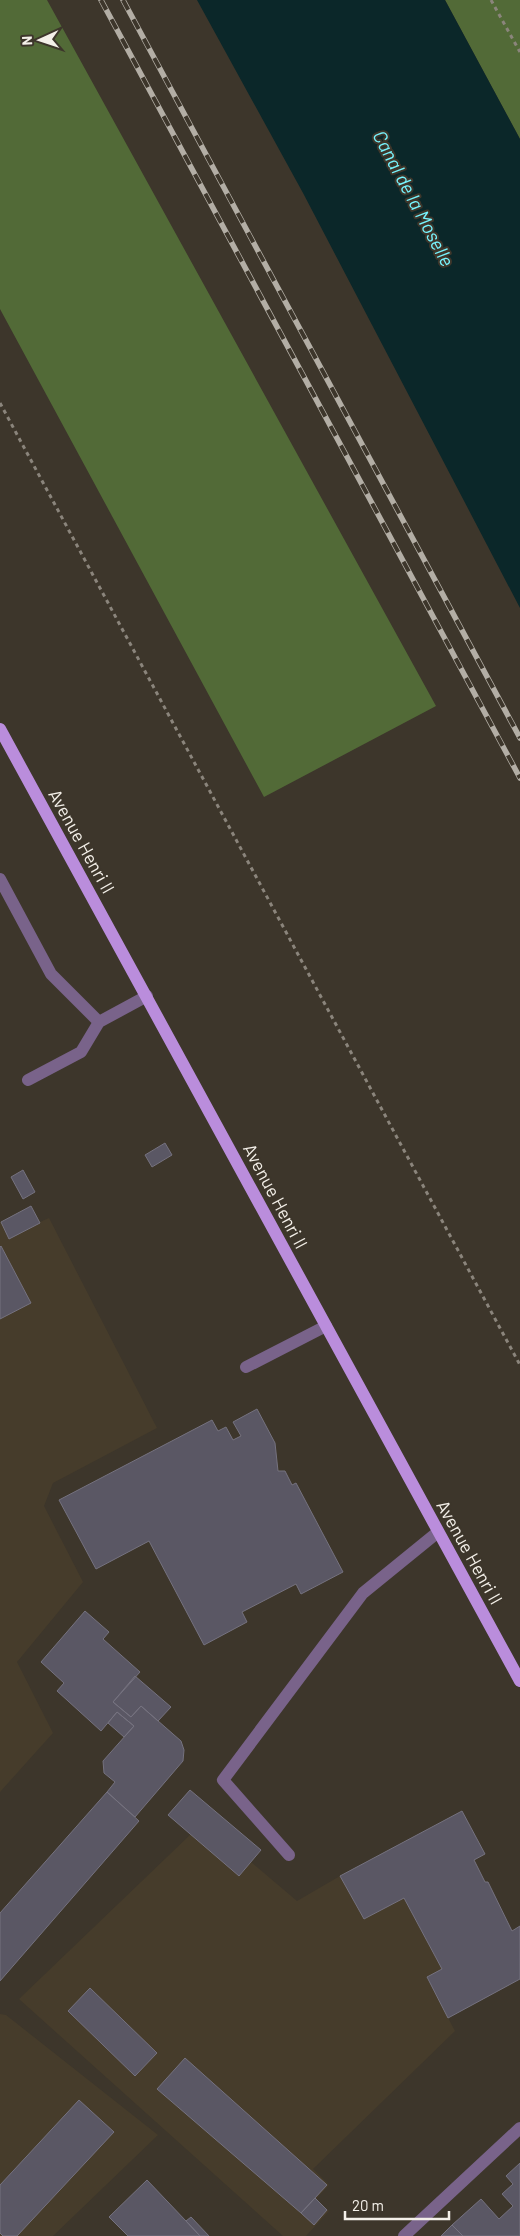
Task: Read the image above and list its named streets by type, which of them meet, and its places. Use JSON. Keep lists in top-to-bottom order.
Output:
{
  "streets": {
    "main road": ["Avenue Henri II"]
  },
  "water": ["Canal de la Moselle"],
  "scale_bar": "20 m",
  "north": "left"
}
